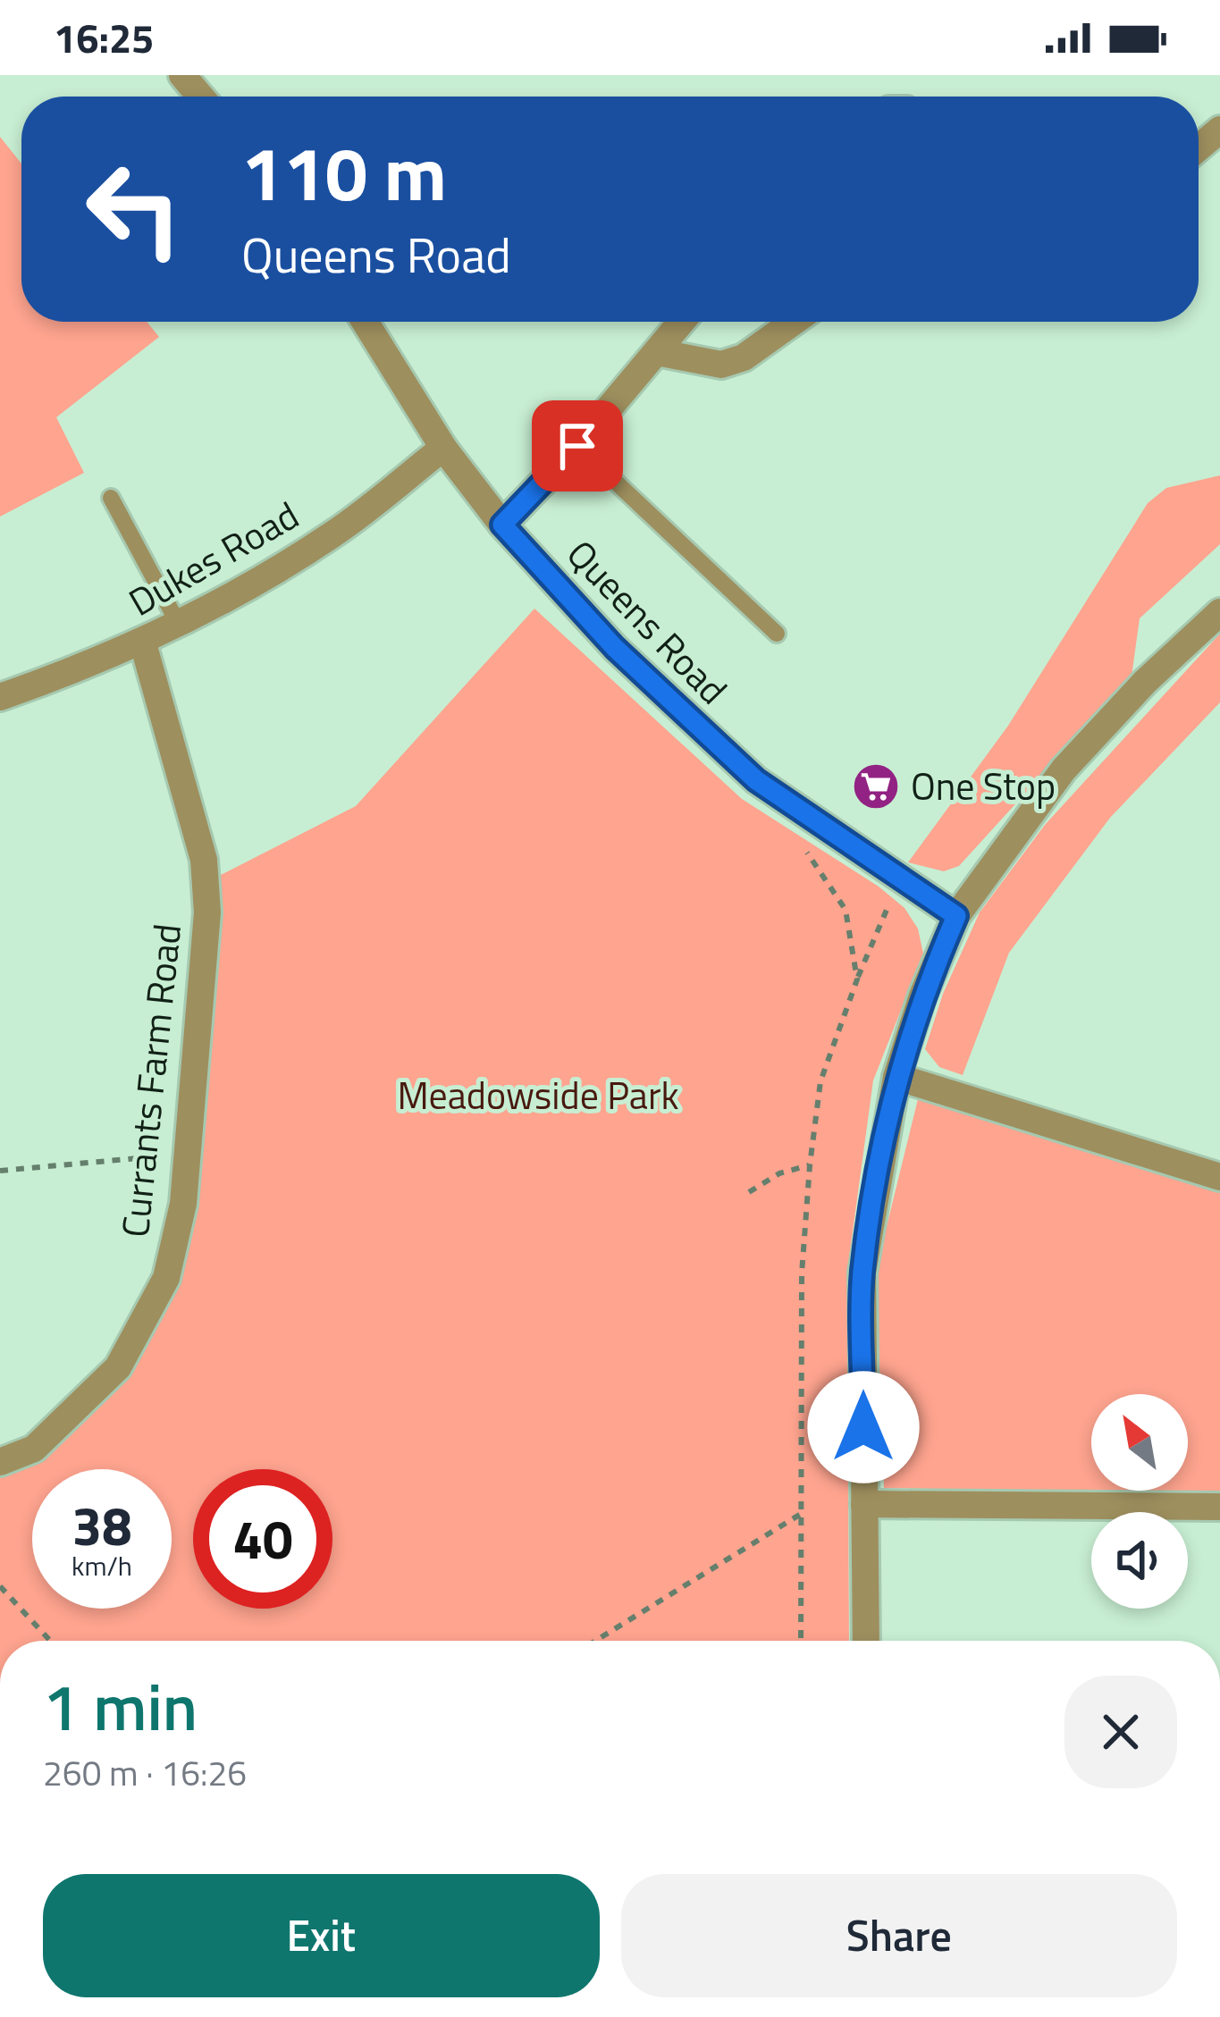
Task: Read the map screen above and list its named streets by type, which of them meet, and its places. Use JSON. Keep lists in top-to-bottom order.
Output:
{
  "streets": {
    "street": ["Dukes Road", "Queens Road", "Currants Farm Road"]
  },
  "crossings": [
    ["Dukes Road", "Queens Road"],
    ["Dukes Road", "Currants Farm Road"]
  ],
  "parks": ["Meadowside Park"],
  "places": {
    "supermarket": ["One Stop"]
  },
  "north": "top left",
  "page": {
    "status": "16:25",
    "turn": ["110 m", "Queens Road"],
    "speed": "38 km/h",
    "limit": "40",
    "heading": ["1 min", "260 m · 16:26"],
    "buttons": ["Exit", "Share"]
  }
}
